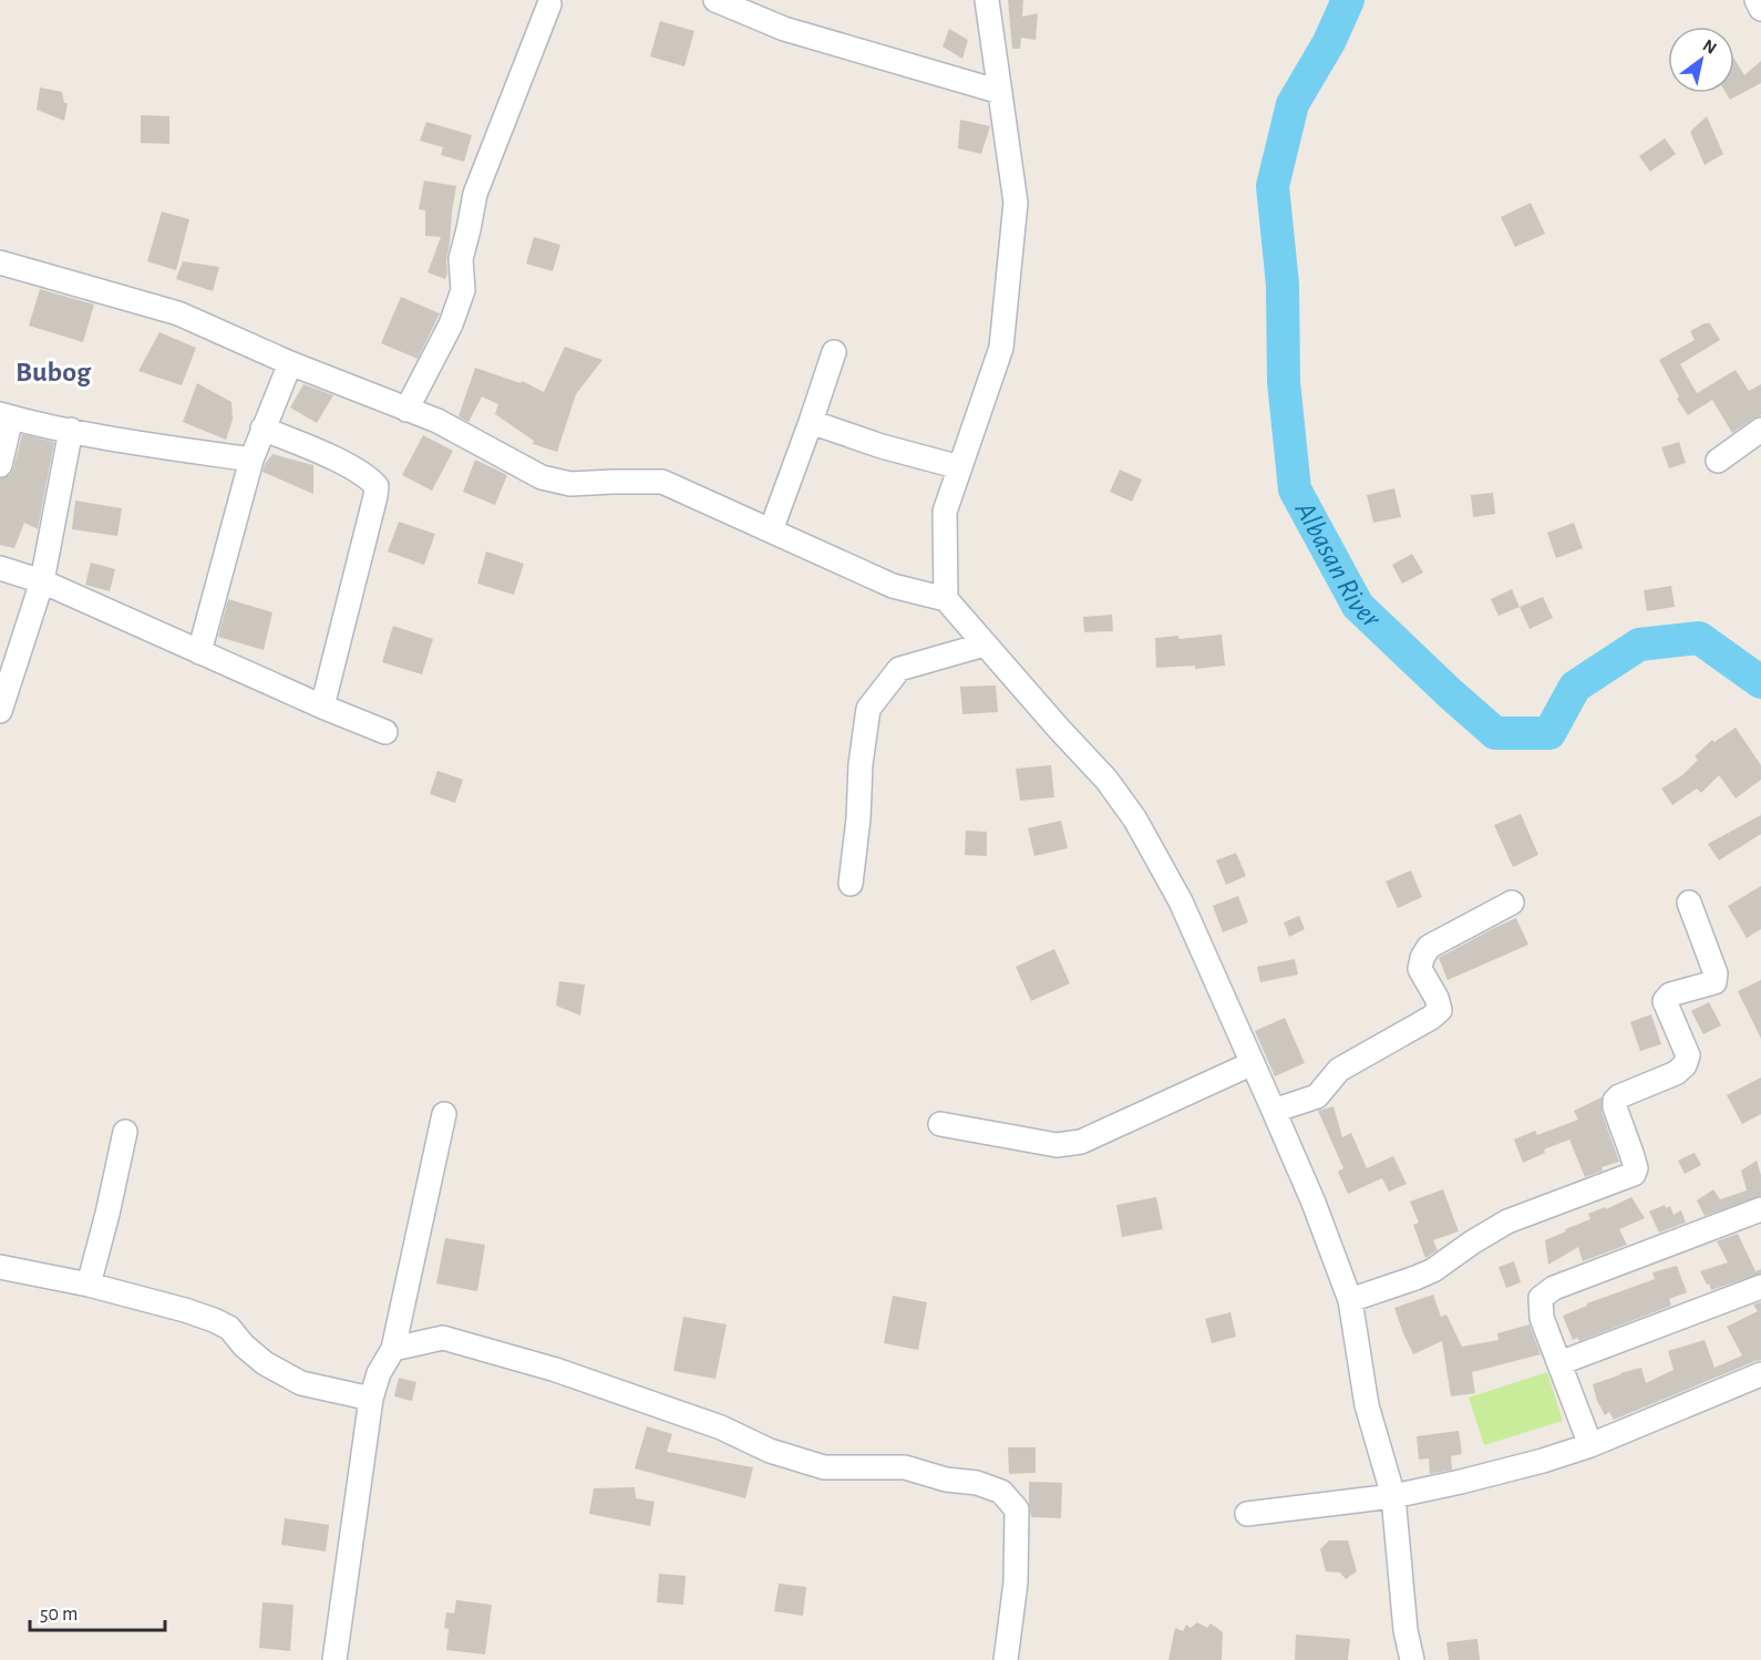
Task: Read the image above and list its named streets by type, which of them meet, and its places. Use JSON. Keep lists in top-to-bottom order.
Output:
{
  "districts": ["Bubog"],
  "water": ["Albasan River"],
  "scale_bar": "50 m",
  "north": "top right"
}
